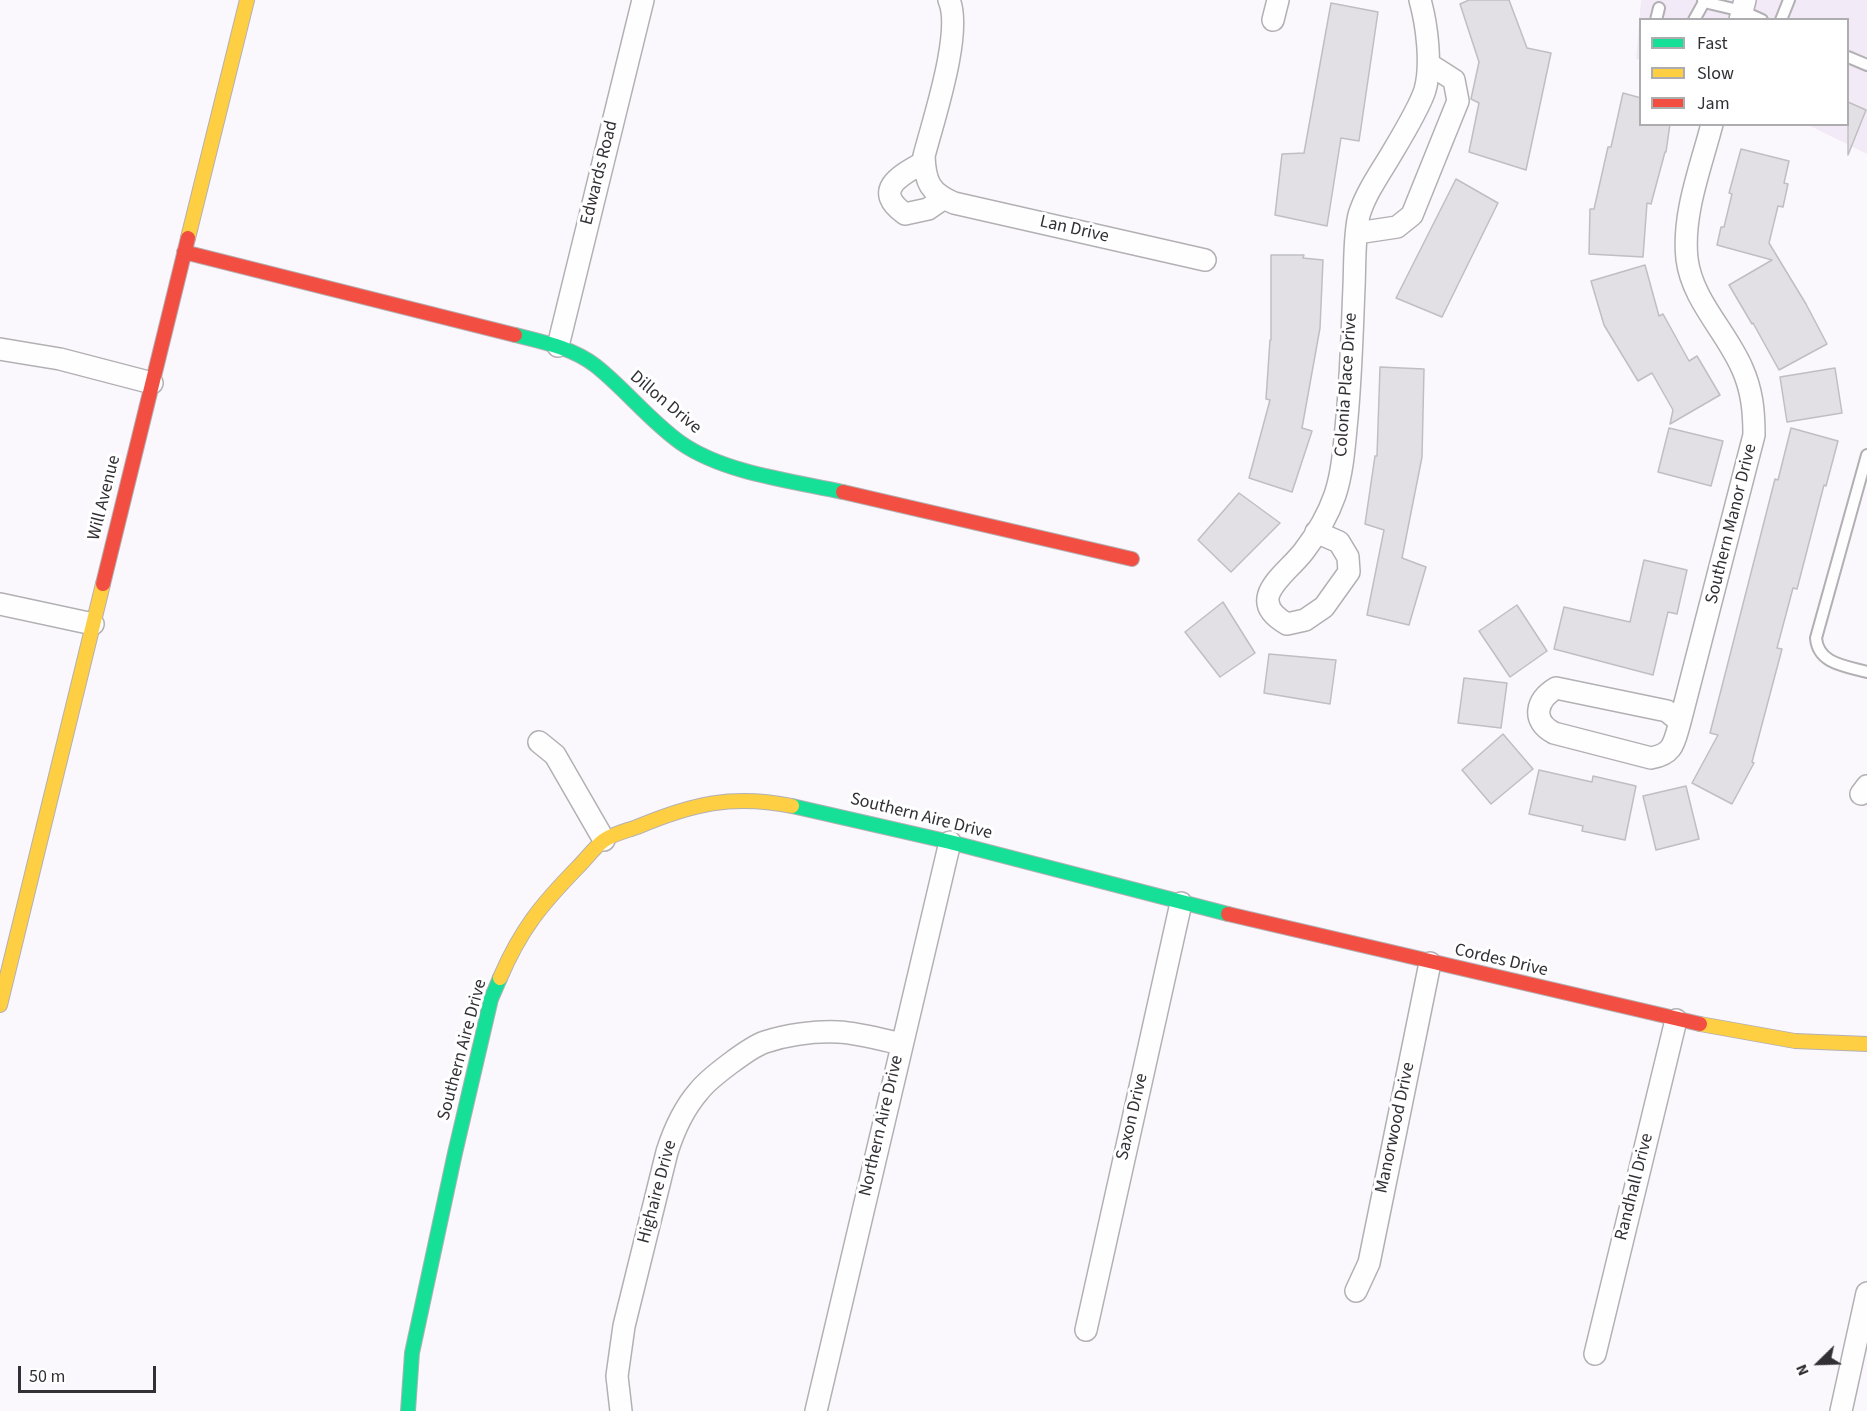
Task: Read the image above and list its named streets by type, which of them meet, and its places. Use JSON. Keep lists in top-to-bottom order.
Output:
{
  "streets": {
    "street": [
      "Edwards Road",
      "Lan Drive",
      "Colonia Place Drive",
      "Dillon Drive",
      "Will Avenue",
      "Southern Manor Drive",
      "Southern Aire Drive",
      "Cordes Drive",
      "Saxon Drive",
      "Northern Aire Drive",
      "Manorwood Drive",
      "Randhall Drive",
      "Highaire Drive"
    ]
  },
  "crossings": [
    ["Edwards Road", "Dillon Drive"],
    ["Dillon Drive", "Will Avenue"],
    ["Southern Aire Drive", "Cordes Drive"],
    ["Southern Aire Drive", "Northern Aire Drive"],
    ["Cordes Drive", "Saxon Drive"],
    ["Cordes Drive", "Manorwood Drive"],
    ["Cordes Drive", "Randhall Drive"],
    ["Northern Aire Drive", "Highaire Drive"]
  ],
  "legend": ["Fast", "Slow", "Jam"],
  "scale_bar": "50 m",
  "north": "bottom left"
}
